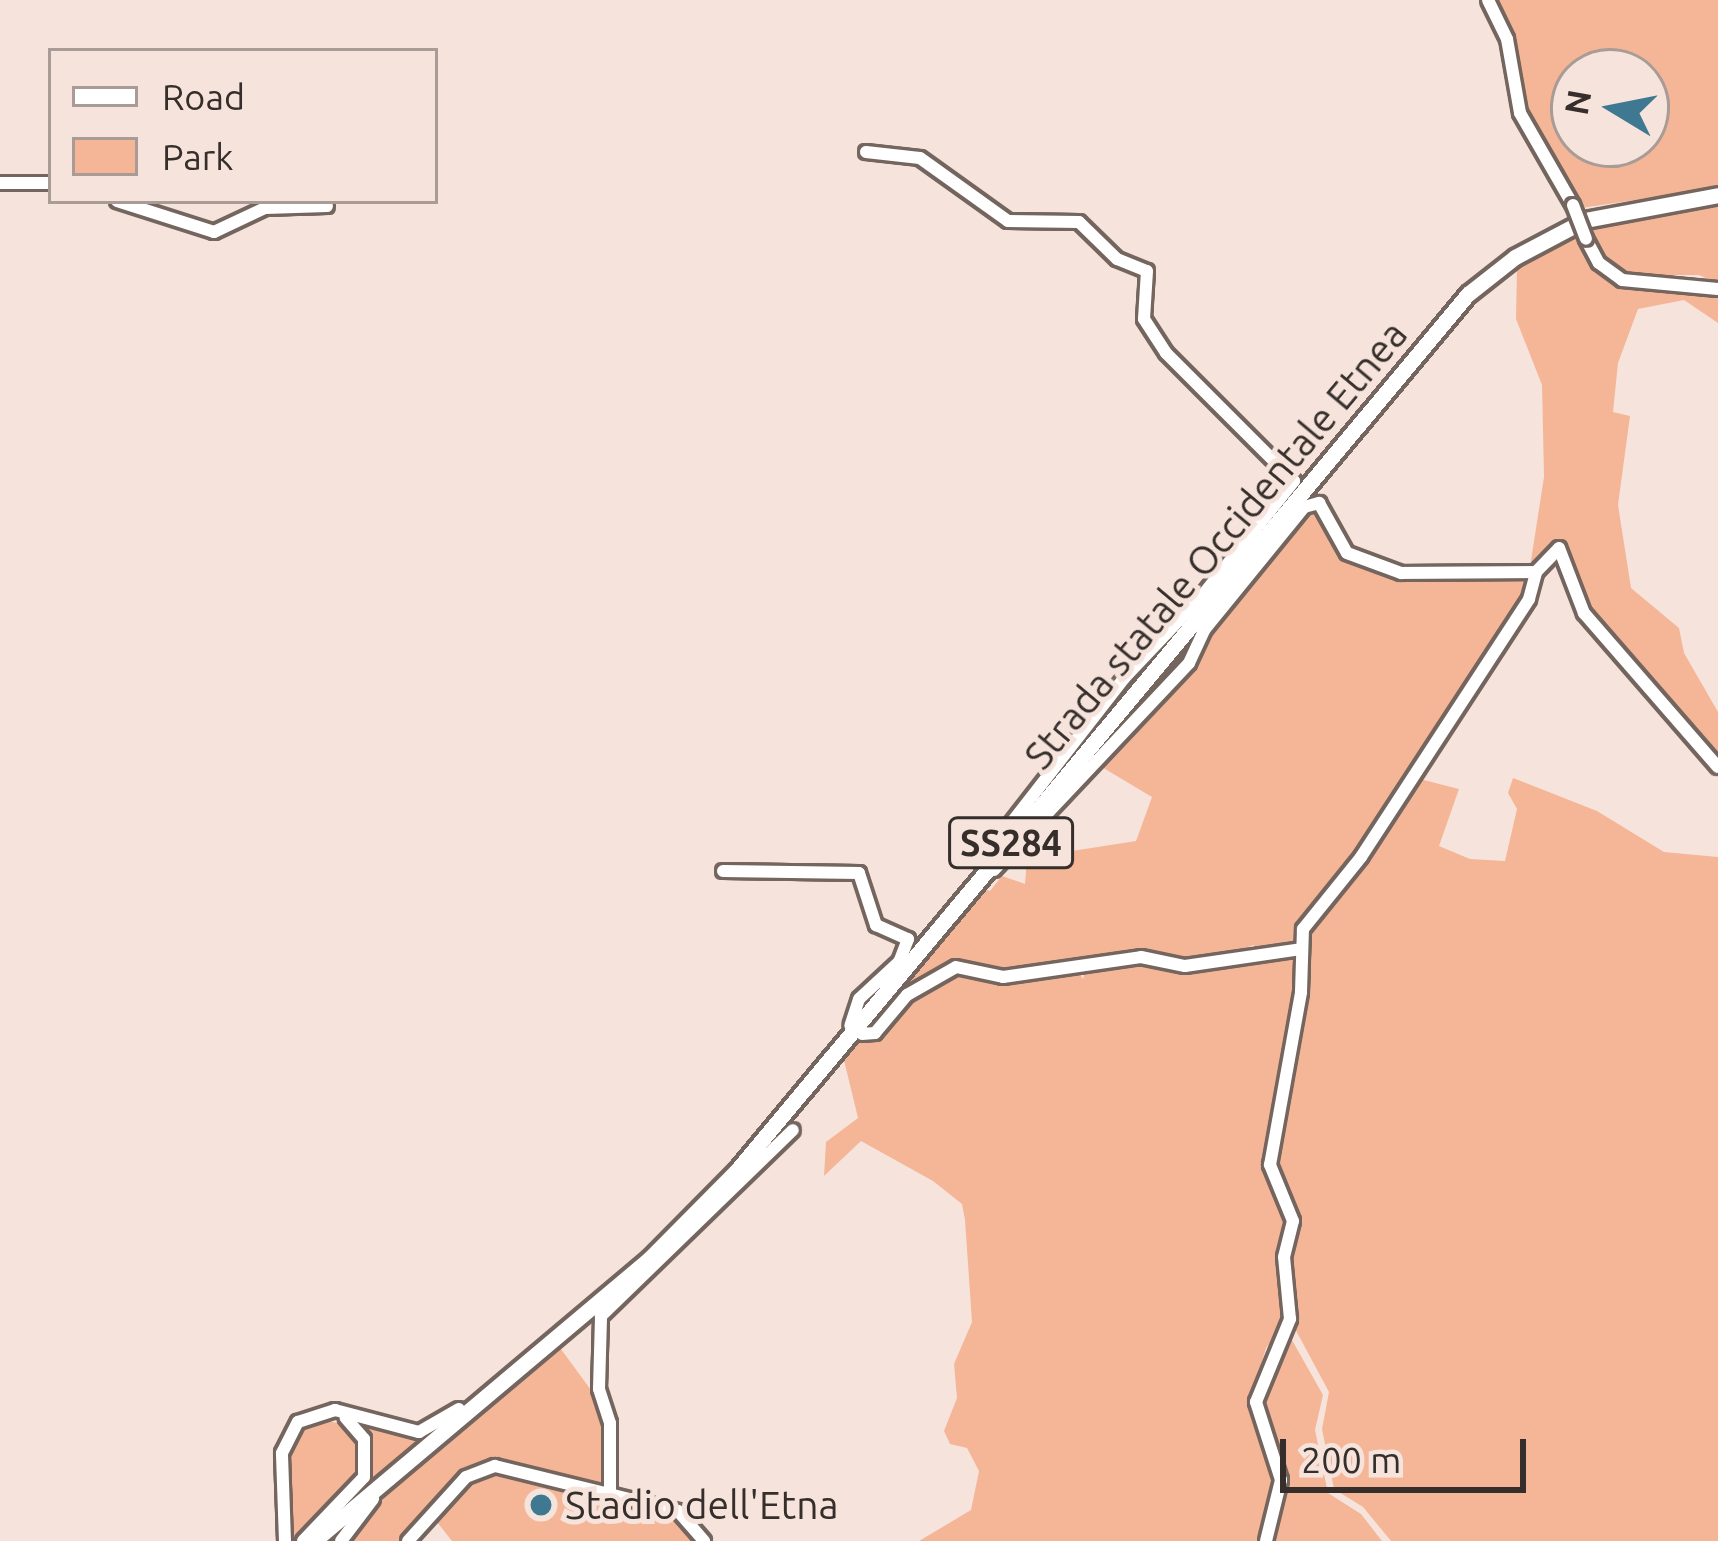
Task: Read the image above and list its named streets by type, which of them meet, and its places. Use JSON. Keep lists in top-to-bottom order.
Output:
{
  "streets": {
    "main road": ["Strada statale Occidentale Etnea", "SS284"]
  },
  "places": ["Stadio dell'Etna"],
  "legend": ["Road", "Park"],
  "scale_bar": "200 m",
  "north": "left"
}
